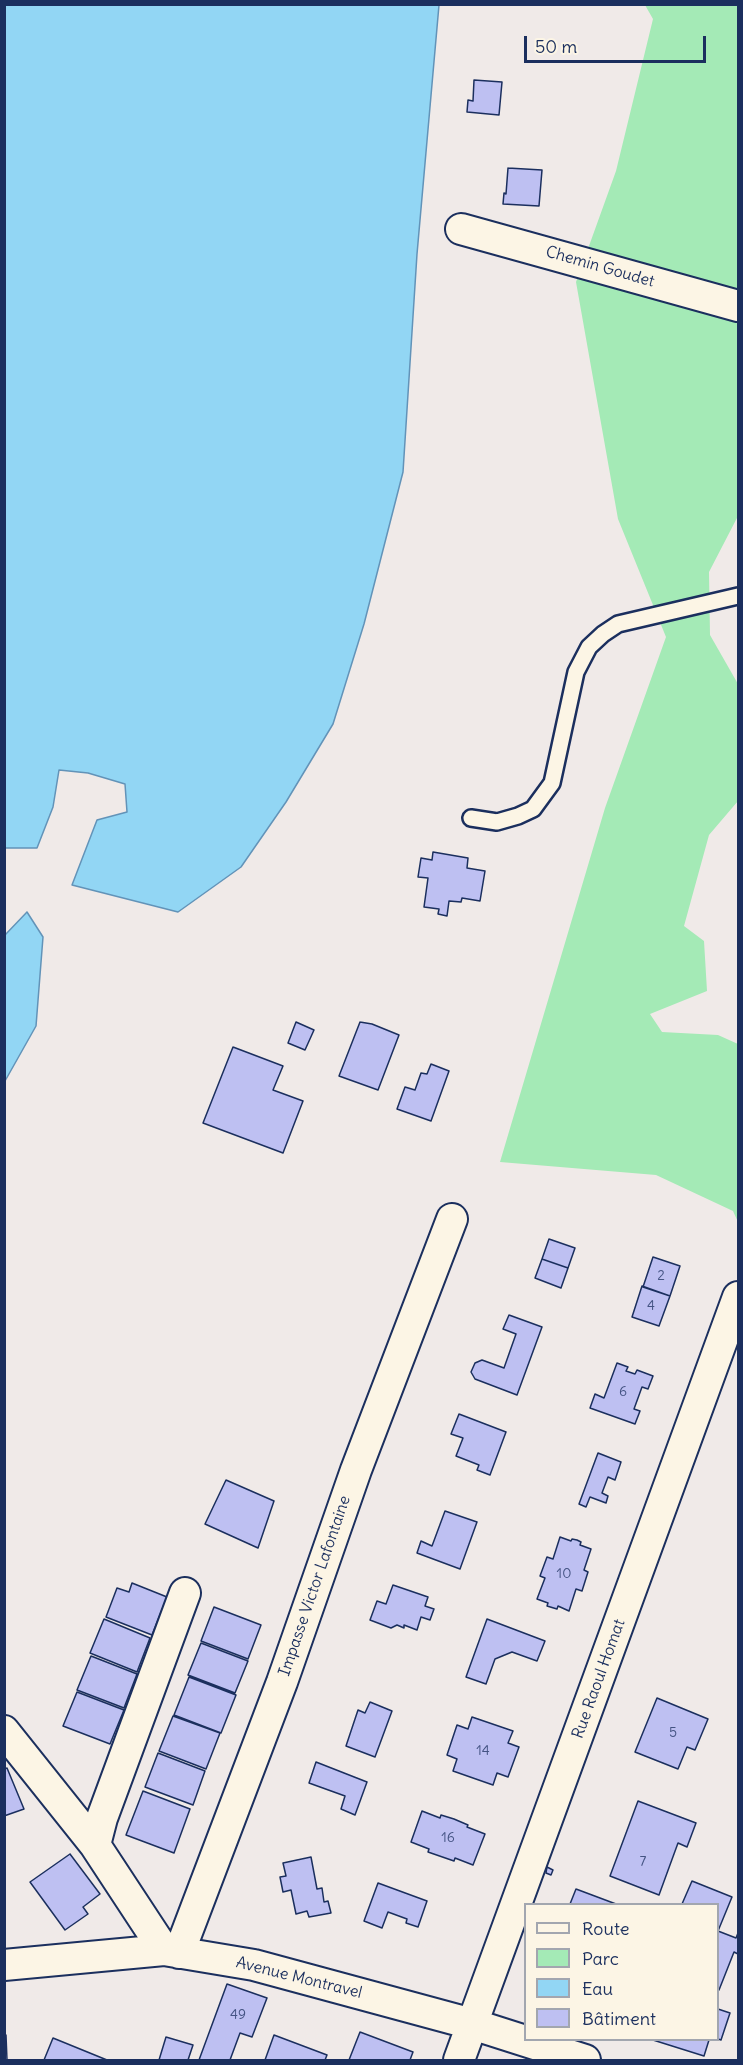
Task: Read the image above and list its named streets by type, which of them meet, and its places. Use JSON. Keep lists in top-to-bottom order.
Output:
{
  "streets": {
    "street": [
      "Chemin Goudet",
      "Impasse Victor Lafontaine",
      "Rue Raoul Homat",
      "Avenue Montravel"
    ]
  },
  "crossings": [
    ["Impasse Victor Lafontaine", "Avenue Montravel"],
    ["Rue Raoul Homat", "Avenue Montravel"]
  ],
  "house_numbers": [
    "2",
    "4",
    "6",
    "10",
    "5",
    "14",
    "16",
    "7",
    "49"
  ],
  "legend": [
    "Route",
    "Parc",
    "Eau",
    "Bâtiment"
  ],
  "scale_bar": "50 m"
}
